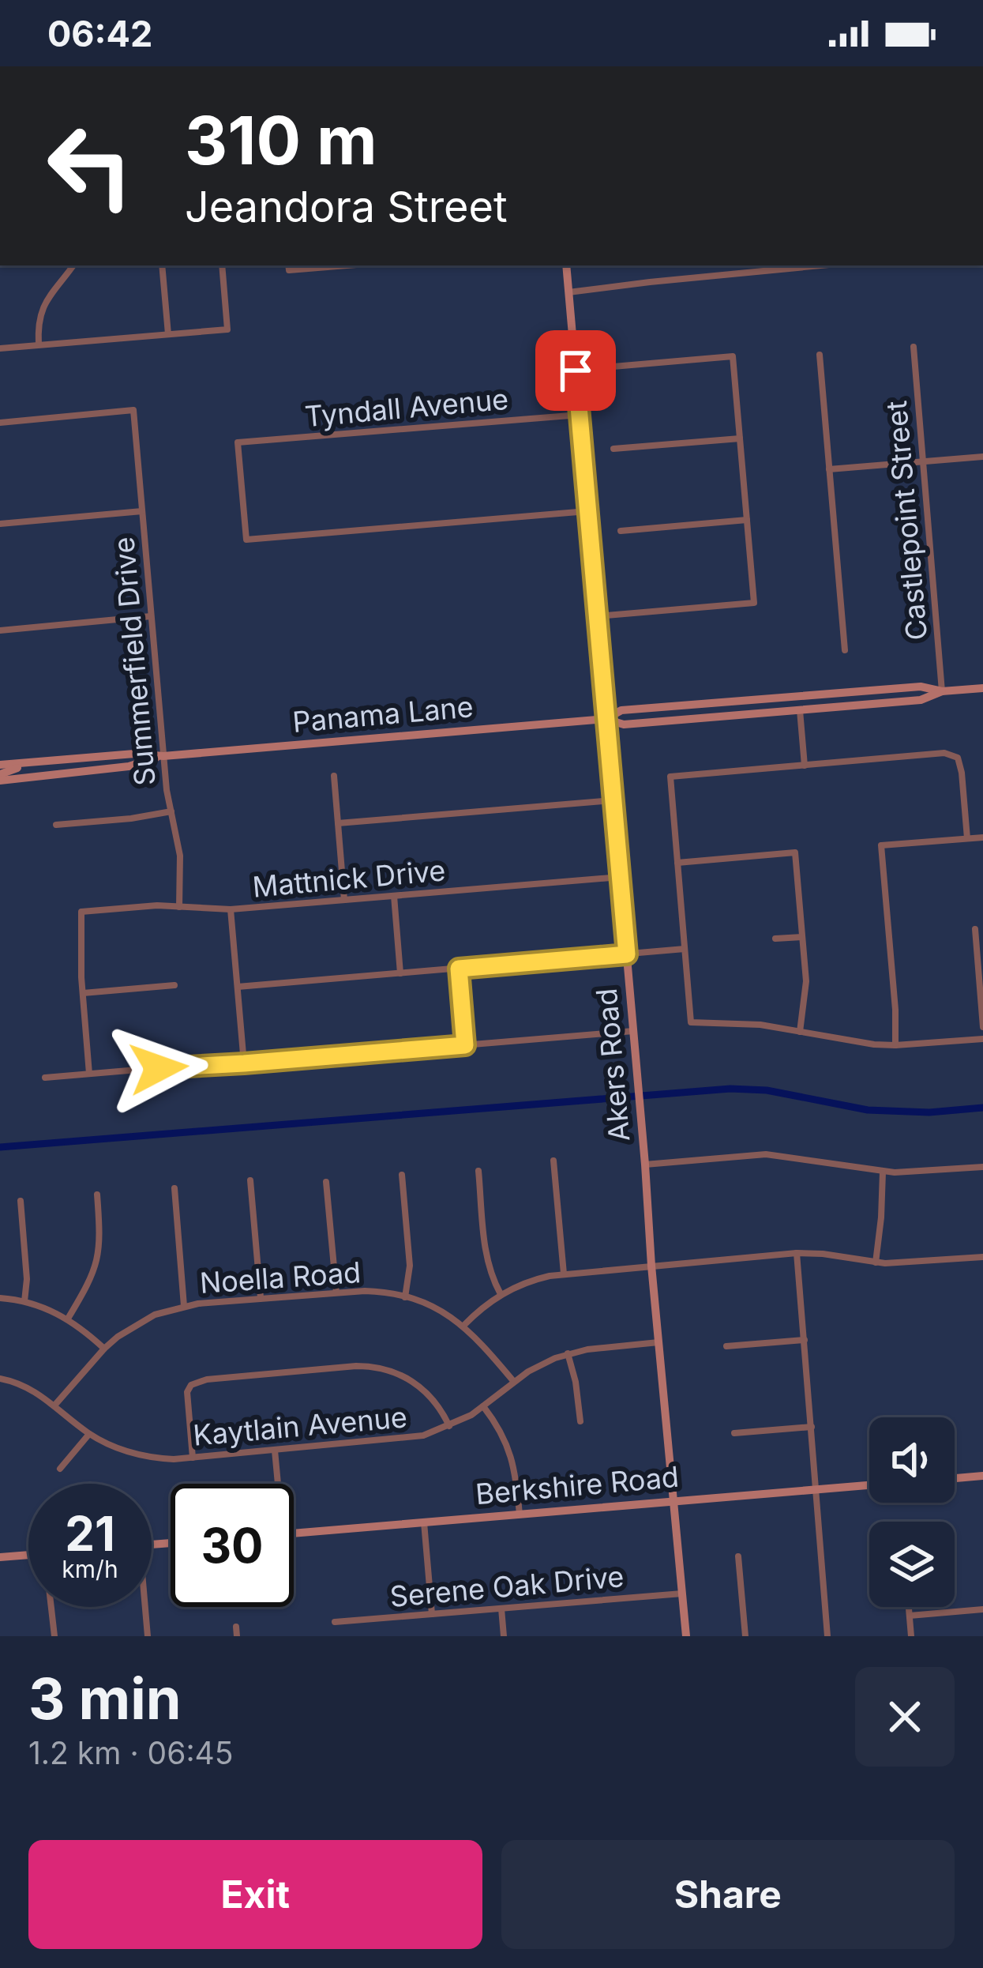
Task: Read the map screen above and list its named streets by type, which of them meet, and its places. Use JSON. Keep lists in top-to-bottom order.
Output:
{
  "streets": {
    "street": [
      "Tyndall Avenue",
      "Castlepoint Street",
      "Summerfield Drive",
      "Panama Lane",
      "Mattnick Drive",
      "Akers Road",
      "Noella Road",
      "Kaytlain Avenue",
      "Berkshire Road",
      "Serene Oak Drive"
    ]
  },
  "crossings": [
    ["Tyndall Avenue", "Akers Road"],
    ["Castlepoint Street", "Panama Lane"],
    ["Summerfield Drive", "Panama Lane"],
    ["Summerfield Drive", "Mattnick Drive"],
    ["Panama Lane", "Akers Road"],
    ["Mattnick Drive", "Akers Road"],
    ["Akers Road", "Kaytlain Avenue"],
    ["Akers Road", "Berkshire Road"],
    ["Akers Road", "Serene Oak Drive"],
    ["Noella Road", "Kaytlain Avenue"]
  ],
  "page": {
    "status": "06:42",
    "turn": ["310 m", "Jeandora Street"],
    "speed": "21 km/h",
    "limit": "30",
    "heading": ["3 min", "1.2 km · 06:45"],
    "buttons": ["Exit", "Share"]
  }
}
